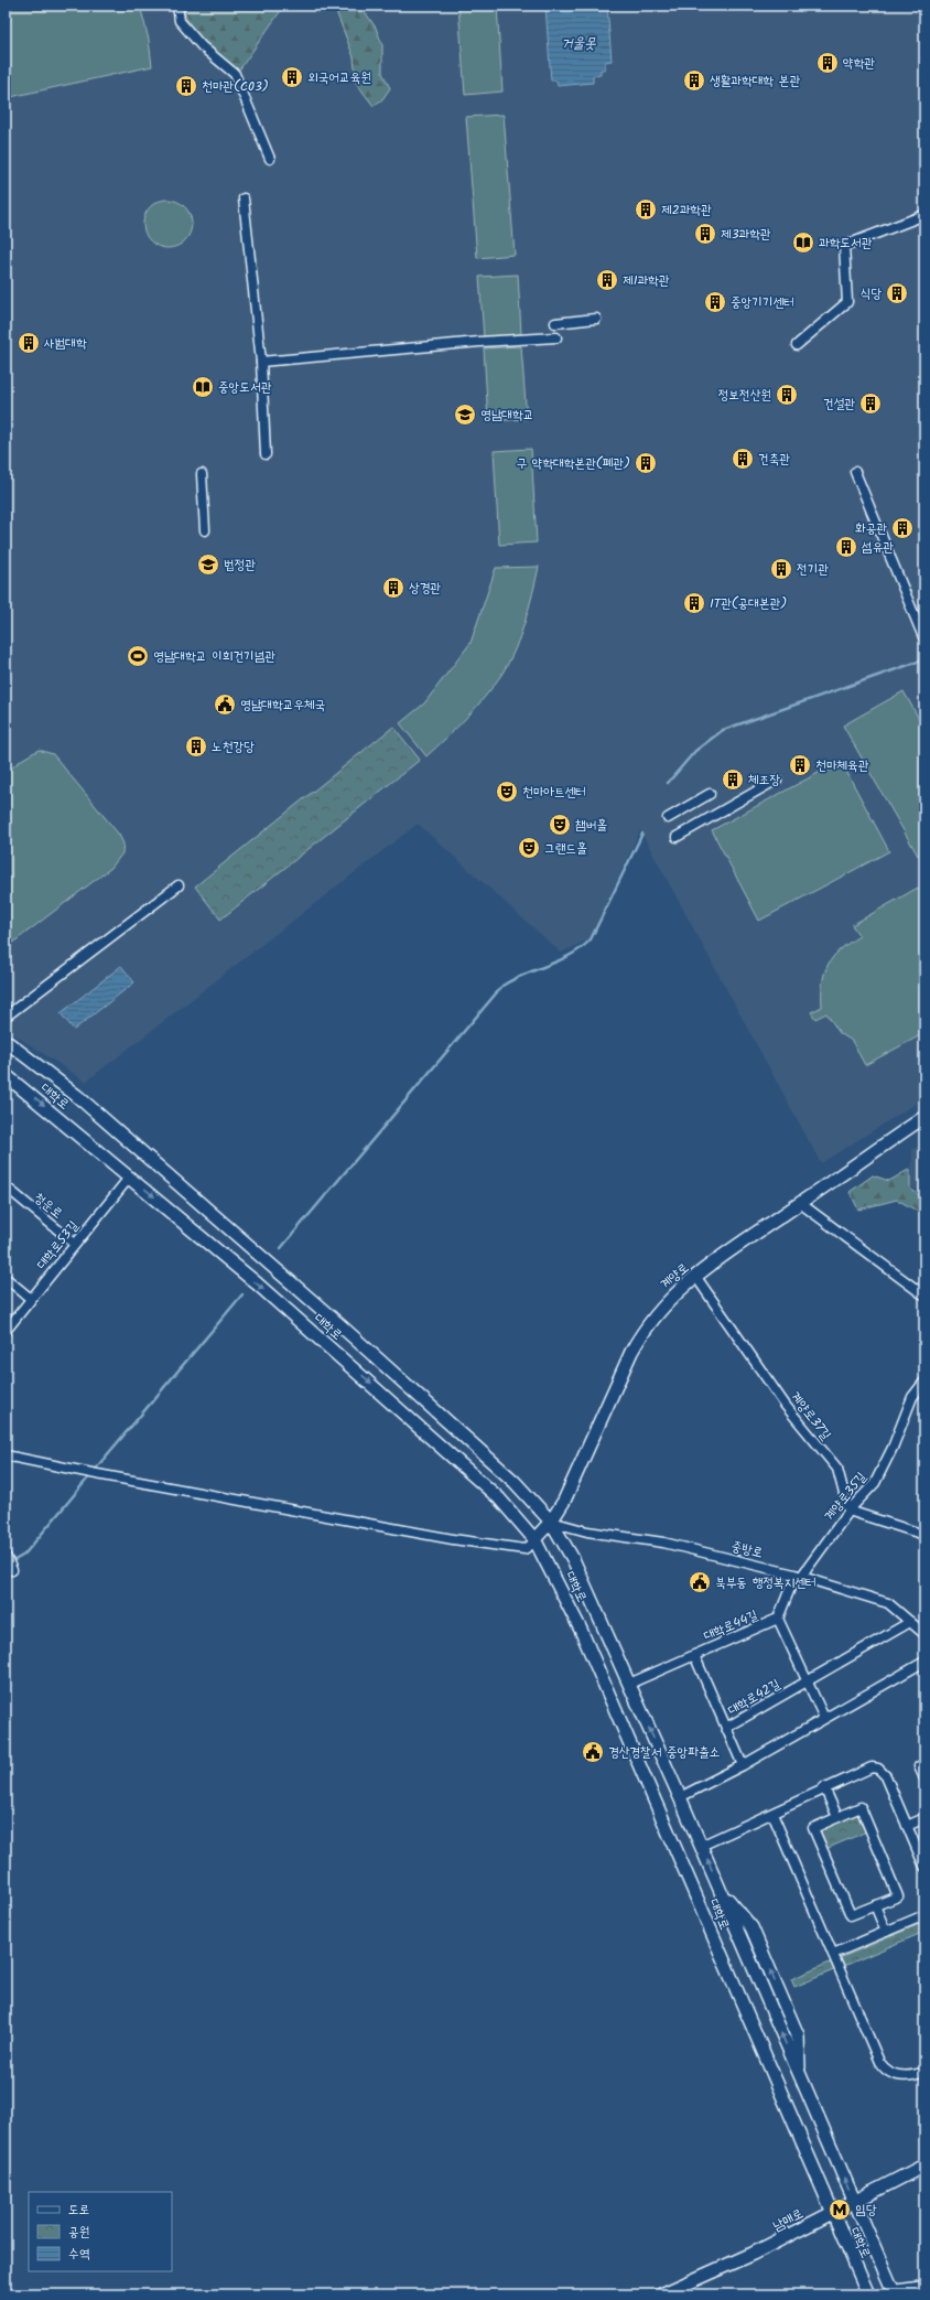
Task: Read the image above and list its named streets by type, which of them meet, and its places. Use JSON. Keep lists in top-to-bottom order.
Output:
{
  "streets": {
    "main road": ["대학로", "계양로", "남매로"],
    "street": [
      "청운로",
      "대학로53길",
      "계양로37길",
      "계양로35길",
      "중방로",
      "대학로44길",
      "대학로42길"
    ]
  },
  "crossings": [
    ["대학로", "대학로53길"],
    ["대학로", "계양로"],
    ["대학로", "남매로"],
    ["청운로", "대학로53길"],
    ["계양로", "계양로37길"],
    ["계양로", "중방로"],
    ["계양로37길", "계양로35길"],
    ["계양로35길", "중방로"],
    ["계양로35길", "대학로44길"],
    ["중방로", "대학로44길"],
    ["중방로", "대학로42길"],
    ["대학로44길", "대학로42길"]
  ],
  "water": ["거울못"],
  "places": {
    "building": [
      "약학관",
      "외국어교육원",
      "생활과학대학 본관",
      "천마관(C03)",
      "제2과학관",
      "제3과학관",
      "제1과학관",
      "식당",
      "중앙기기센터",
      "사범대학",
      "정보전산원",
      "건설관",
      "건축관",
      "구 약학대학본관(폐관)",
      "화공관",
      "섬유관",
      "전기관",
      "상경관",
      "IT관(공대본관)",
      "노천강당",
      "천마체육관",
      "체조장"
    ],
    "library": ["과학도서관", "중앙도서관"],
    "school or university": ["영남대학교", "법정관"],
    "sports": ["영남대학교 이희건기념관"],
    "public building": ["영남대학교우체국", "북부동 행정복지센터", "경산경찰서 중앙파출소"],
    "theatre": ["천마아트센터", "챔버홀", "그랜드홀"],
    "metro station": ["임당"]
  },
  "legend": ["도로", "공원", "수역"]
}
